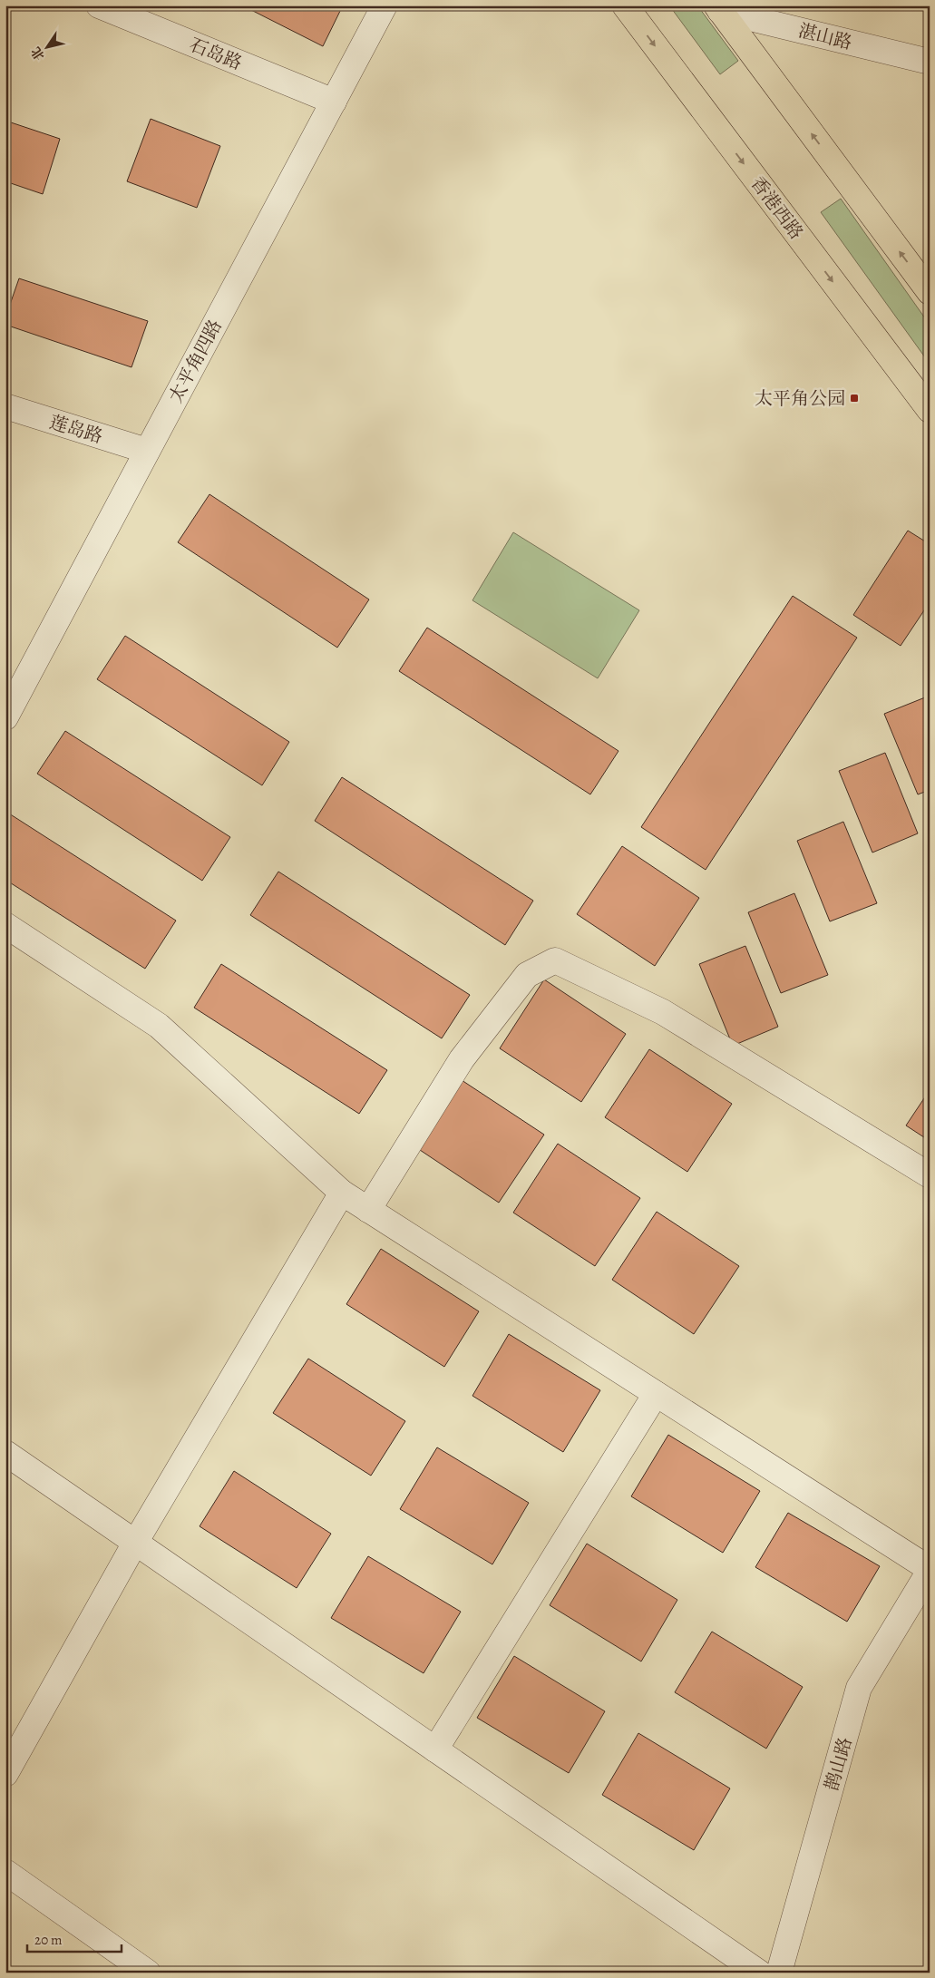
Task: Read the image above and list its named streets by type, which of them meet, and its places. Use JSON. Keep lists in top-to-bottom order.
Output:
{
  "streets": {
    "main road": ["香港西路"],
    "street": [
      "湛山路",
      "石岛路",
      "太平角四路",
      "莲岛路",
      "鹊山路"
    ]
  },
  "crossings": [
    ["石岛路", "太平角四路"],
    ["太平角四路", "莲岛路"]
  ],
  "places": {
    "transit": ["太平角公园"]
  },
  "scale_bar": "20 m",
  "north": "bottom left"
}
